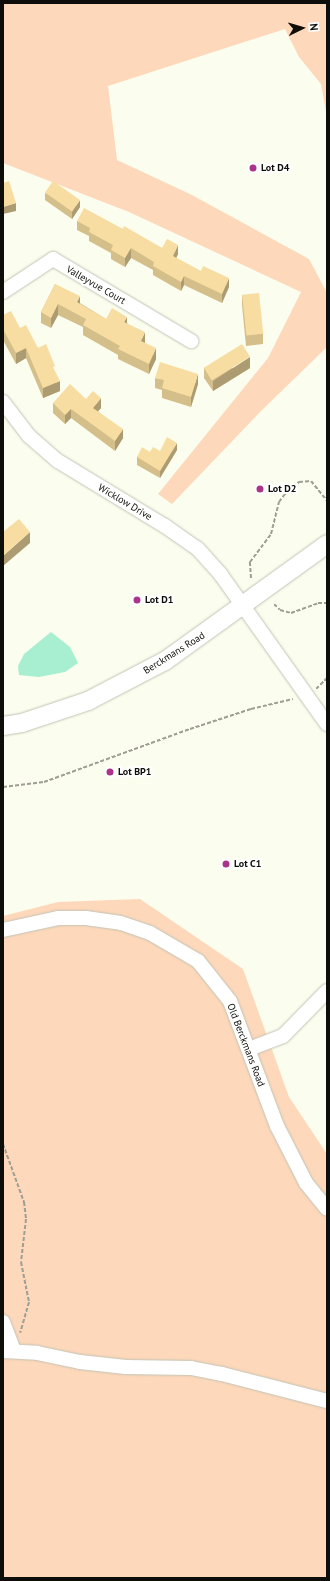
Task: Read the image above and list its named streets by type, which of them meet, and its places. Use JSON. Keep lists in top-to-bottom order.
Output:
{
  "streets": {
    "main road": ["Berckmans Road"],
    "street": ["Valleyvue Court", "Wicklow Drive", "Old Berckmans Road"]
  },
  "crossings": [
    ["Wicklow Drive", "Berckmans Road"]
  ],
  "places": [
    "Lot D4",
    "Lot D2",
    "Lot D1",
    "Lot BP1",
    "Lot C1"
  ],
  "north": "right"
}
